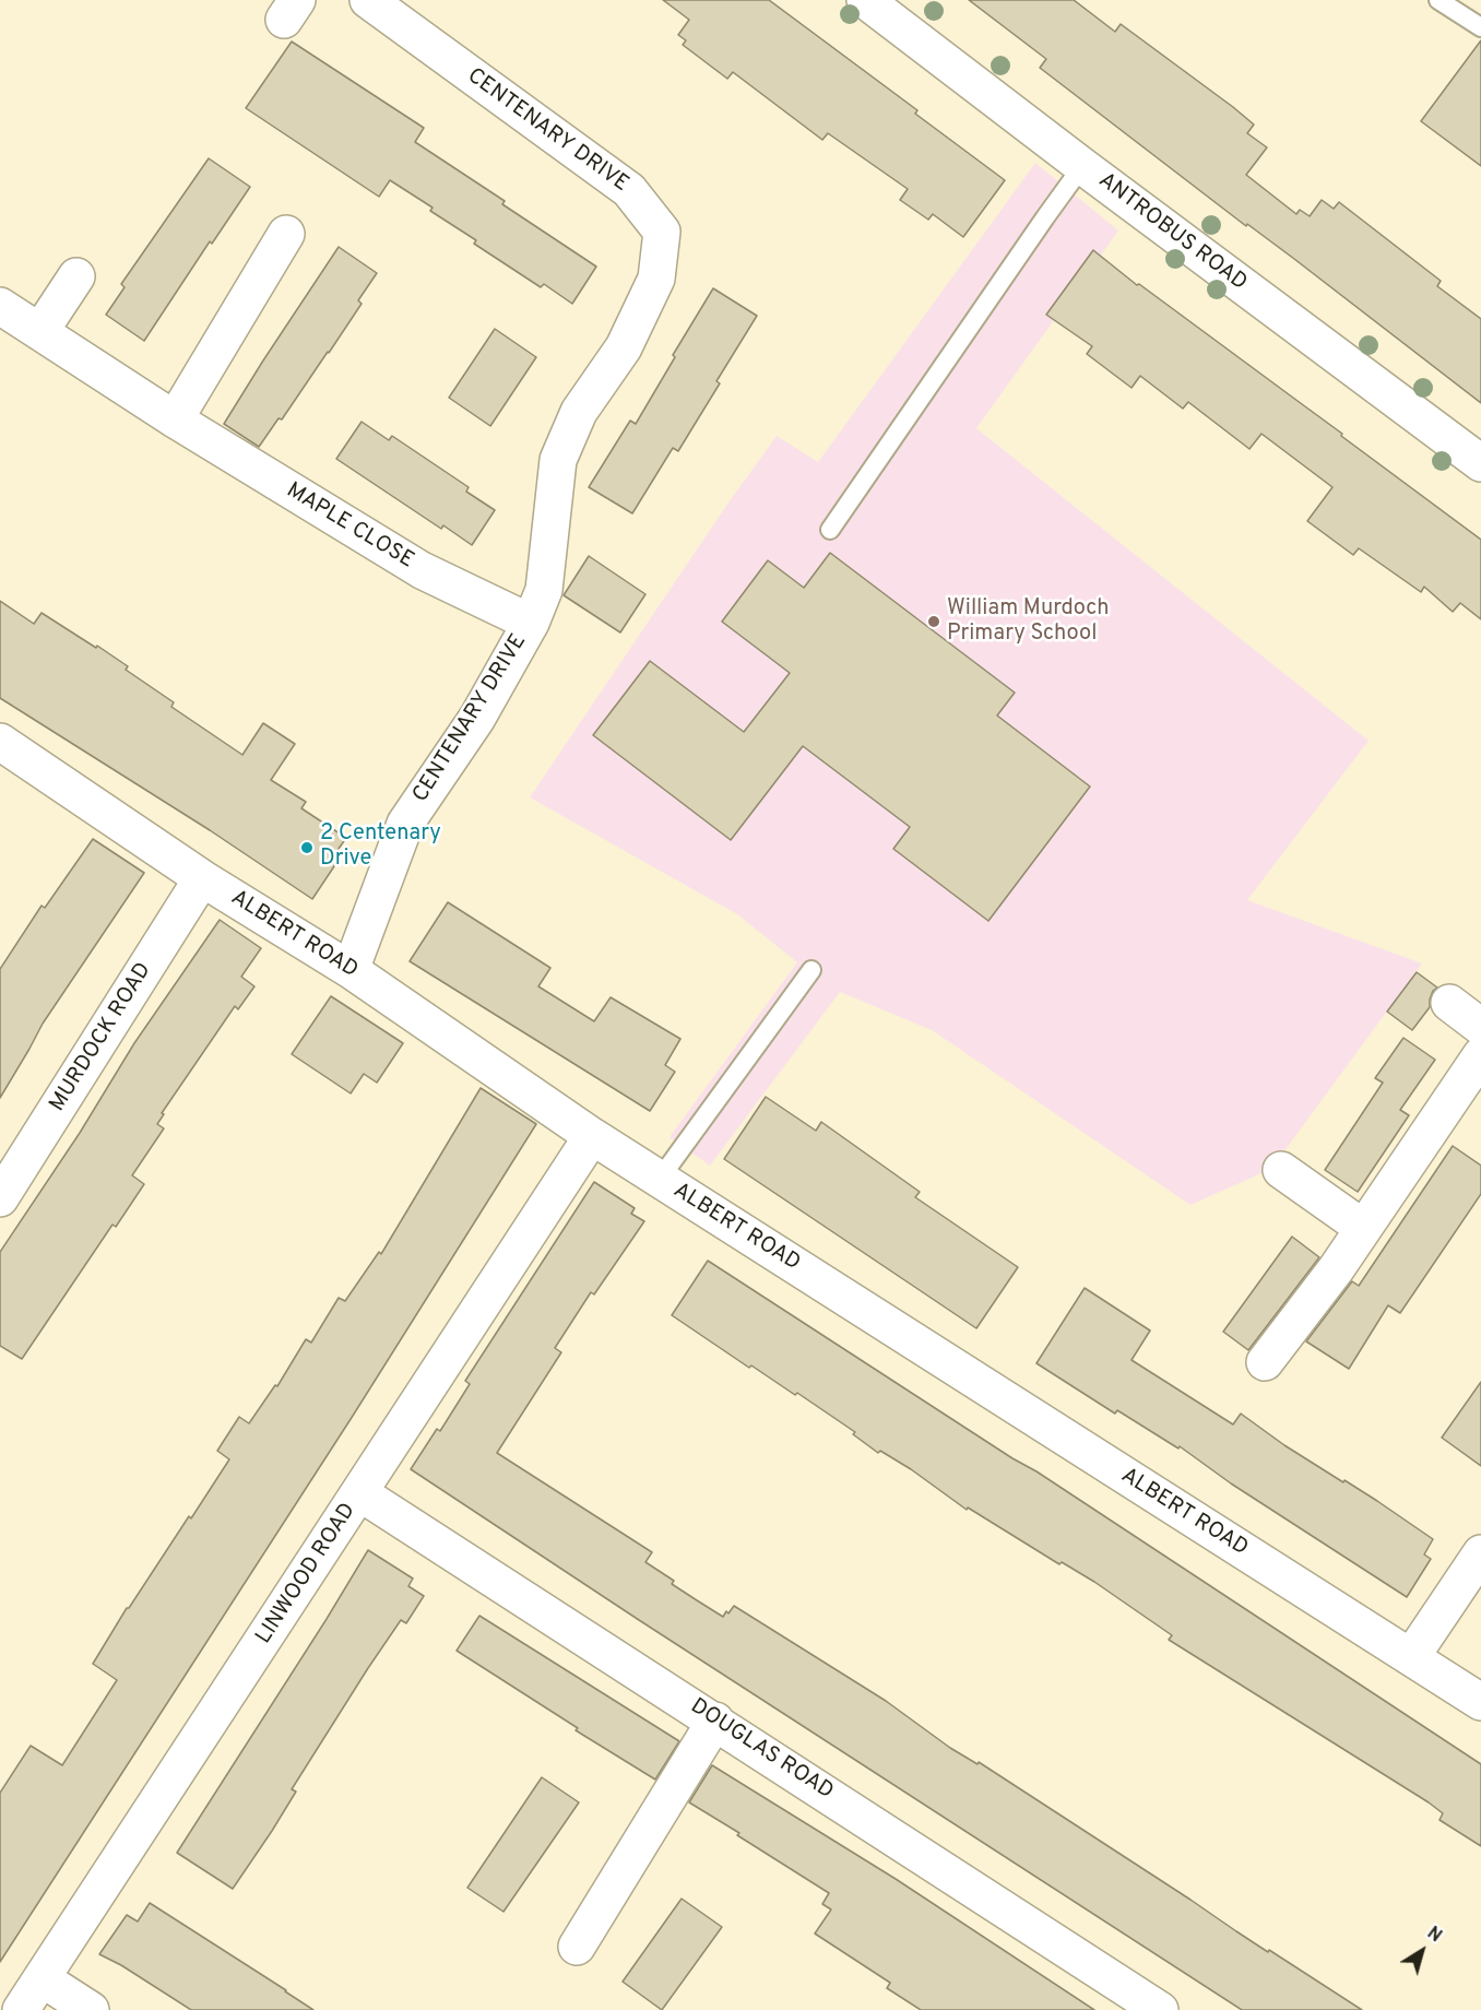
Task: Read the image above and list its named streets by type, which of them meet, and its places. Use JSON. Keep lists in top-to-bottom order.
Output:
{
  "streets": {
    "street": [
      "CENTENARY DRIVE",
      "ANTROBUS ROAD",
      "MAPLE CLOSE",
      "ALBERT ROAD",
      "MURDOCK ROAD",
      "LINWOOD ROAD",
      "DOUGLAS ROAD"
    ]
  },
  "crossings": [
    ["CENTENARY DRIVE", "MAPLE CLOSE"],
    ["CENTENARY DRIVE", "ALBERT ROAD"],
    ["ALBERT ROAD", "MURDOCK ROAD"],
    ["ALBERT ROAD", "LINWOOD ROAD"],
    ["LINWOOD ROAD", "DOUGLAS ROAD"]
  ],
  "places": ["William Murdoch Primary School", "2 Centenary Drive"],
  "north": "top right"
}
